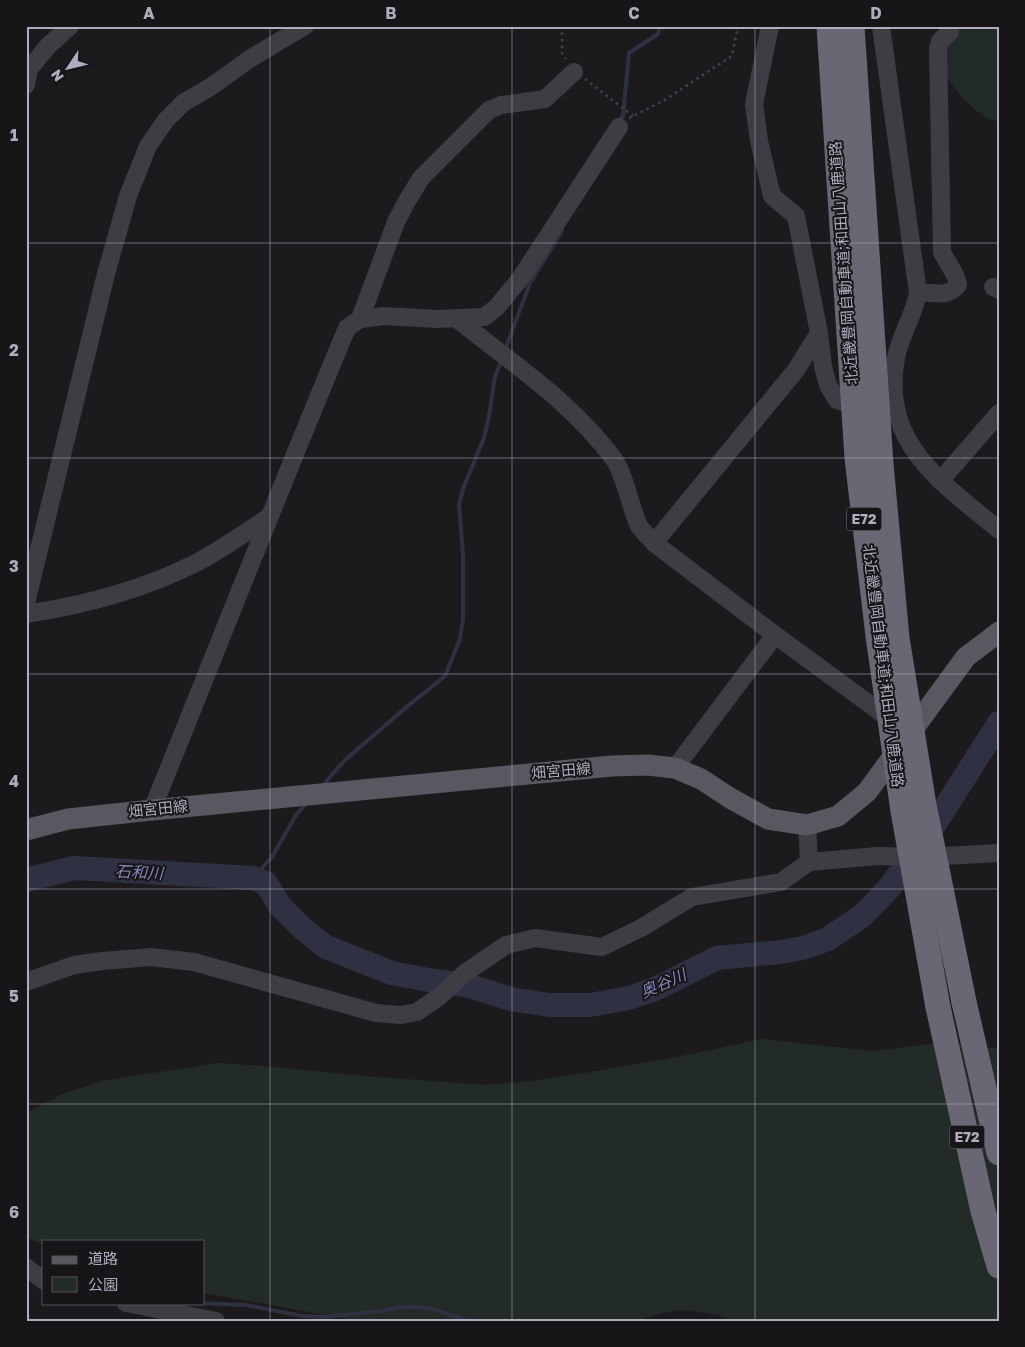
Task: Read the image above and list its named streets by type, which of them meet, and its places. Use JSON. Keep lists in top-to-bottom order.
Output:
{
  "streets": {
    "highway": ["北近畿豊岡自動車道;和田山八鹿道路", "E72"],
    "main road": ["畑宮田線"]
  },
  "water": ["石和川", "奥谷川"],
  "legend": ["道路", "公園"],
  "north": "bottom left",
  "grid": {
    "columns": [
      "A",
      "B",
      "C",
      "D"
    ],
    "rows": [
      "1",
      "2",
      "3",
      "4",
      "5",
      "6"
    ]
  }
}
